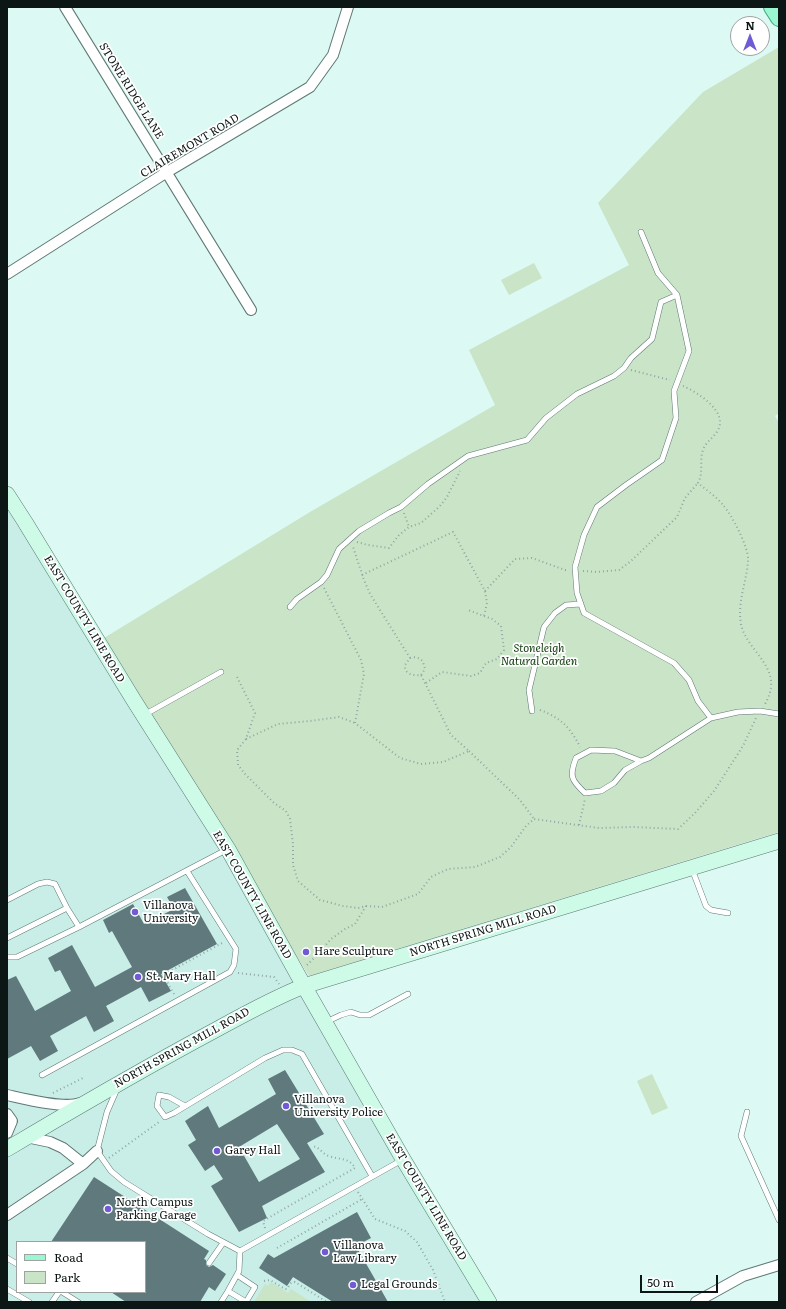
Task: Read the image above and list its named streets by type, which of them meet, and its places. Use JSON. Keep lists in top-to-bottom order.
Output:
{
  "streets": {
    "street": [
      "STONE RIDGE LANE",
      "CLAIREMONT ROAD",
      "EAST COUNTY LINE ROAD",
      "NORTH SPRING MILL ROAD"
    ]
  },
  "crossings": [
    ["STONE RIDGE LANE", "CLAIREMONT ROAD"],
    ["EAST COUNTY LINE ROAD", "NORTH SPRING MILL ROAD"]
  ],
  "parks": ["Stoneleigh Natural Garden"],
  "places": [
    "Villanova University",
    "Hare Sculpture",
    "St. Mary Hall",
    "Villanova University Police",
    "Garey Hall",
    "North Campus Parking Garage",
    "Villanova Law Library",
    "Legal Grounds"
  ],
  "legend": ["Road", "Park"],
  "scale_bar": "50 m",
  "north": "top"
}
